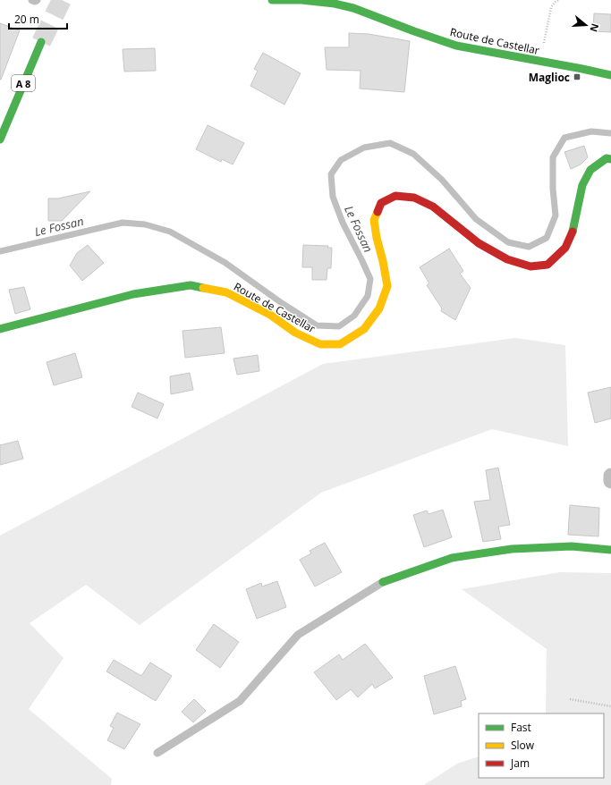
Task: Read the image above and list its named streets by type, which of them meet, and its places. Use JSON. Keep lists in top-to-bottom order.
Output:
{
  "streets": {
    "main road": ["Route de Castellar", "A 8"]
  },
  "water": ["Le Fossan"],
  "places": {
    "transit": ["Maglioc"]
  },
  "legend": ["Fast", "Slow", "Jam"],
  "scale_bar": "20 m",
  "north": "right"
}
